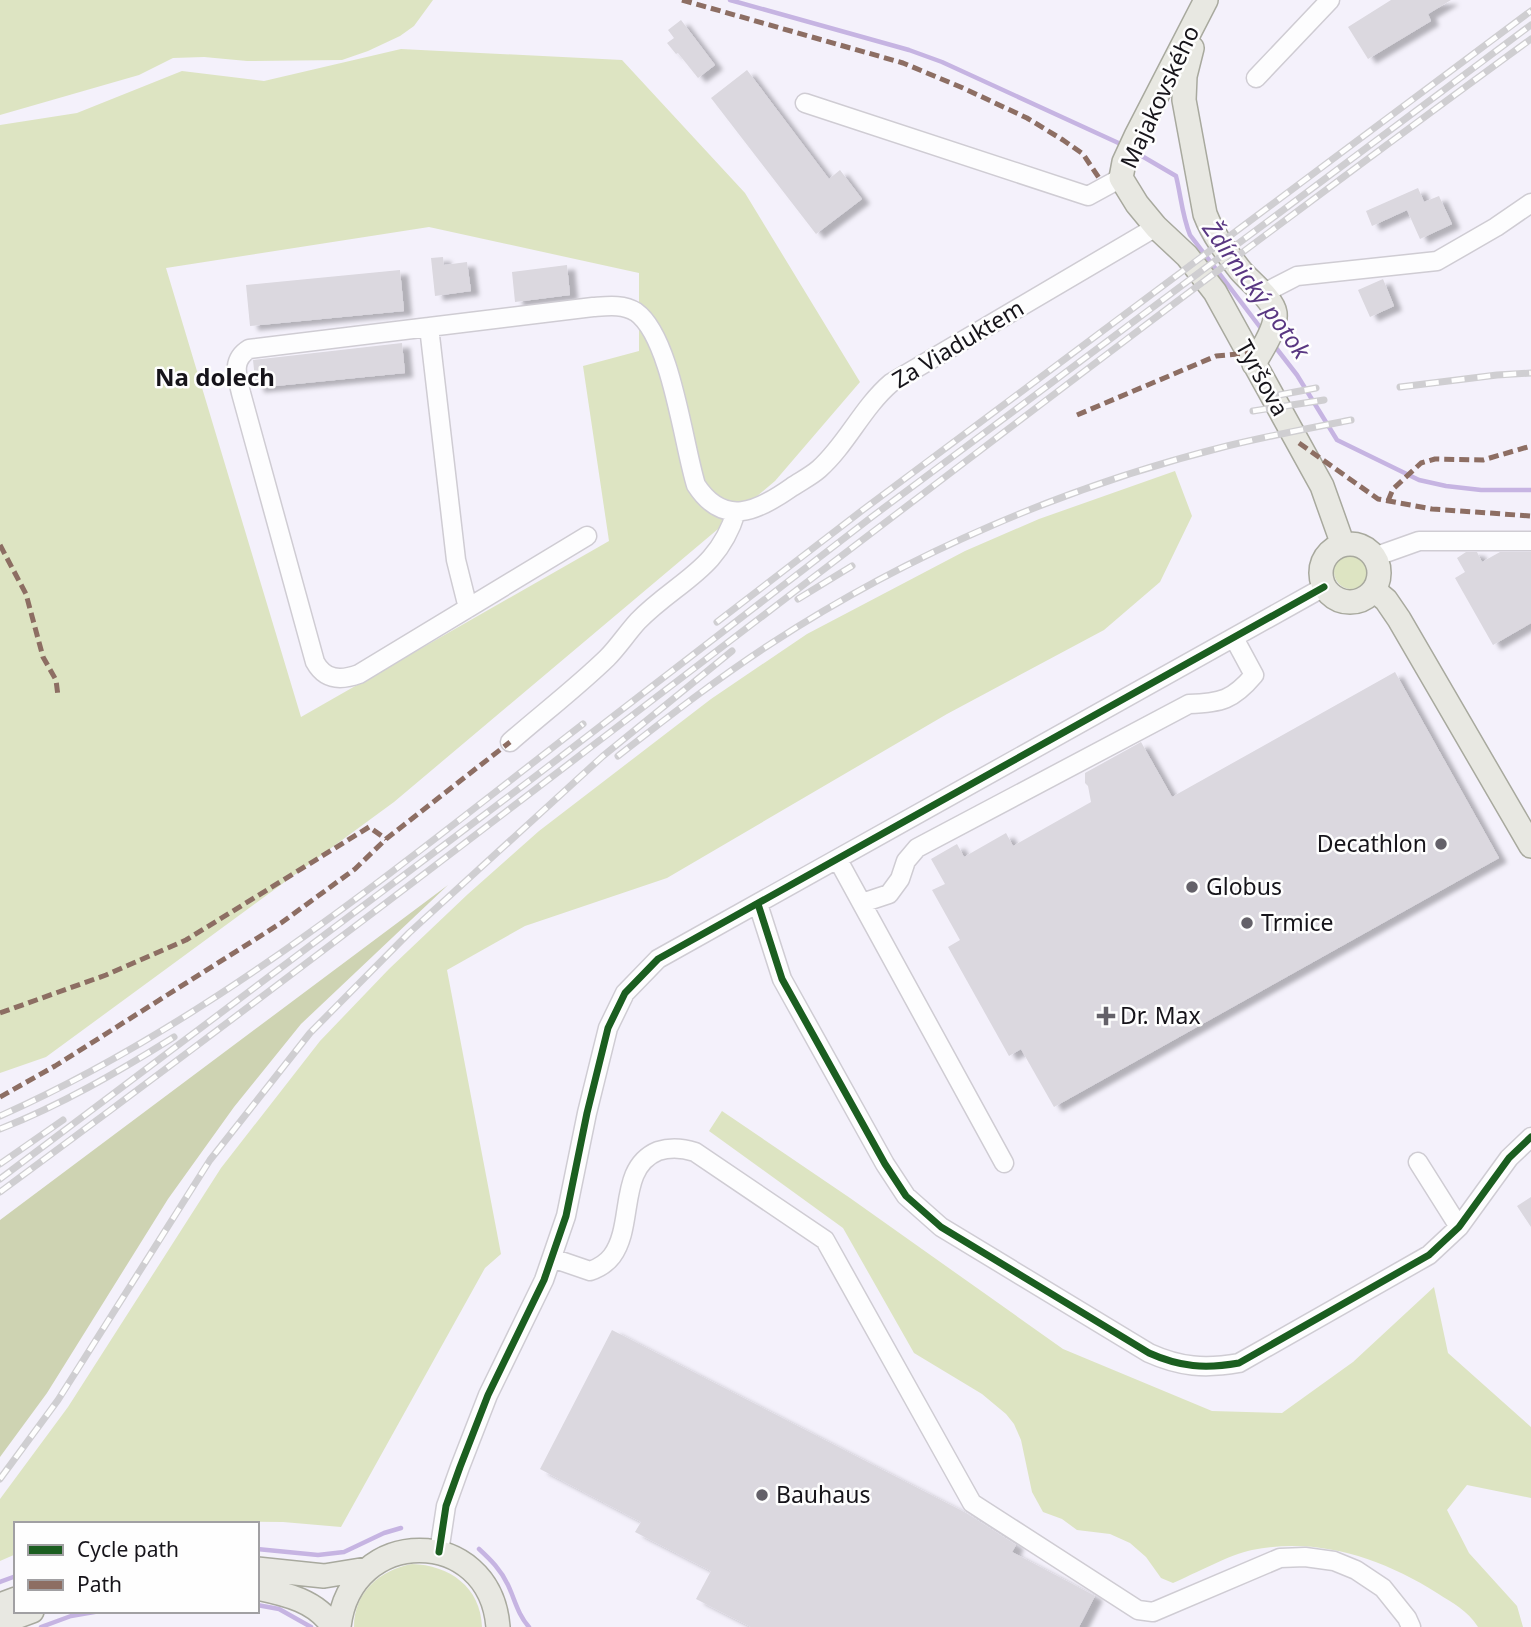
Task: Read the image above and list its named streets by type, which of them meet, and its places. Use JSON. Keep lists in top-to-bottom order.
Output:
{
  "streets": {
    "main road": ["Majakovského", "Tyršova"],
    "street": ["Za Viaduktem"]
  },
  "crossings": [
    ["Majakovského", "Za Viaduktem"],
    ["Majakovského", "Tyršova"],
    ["Za Viaduktem", "Tyršova"]
  ],
  "districts": ["Na dolech"],
  "water": ["Ždírnický potok"],
  "places": {
    "other": [
      "Decathlon",
      "Globus",
      "Trmice",
      "Bauhaus"
    ],
    "health": ["Dr. Max"]
  },
  "legend": ["Cycle path", "Path"]
}
